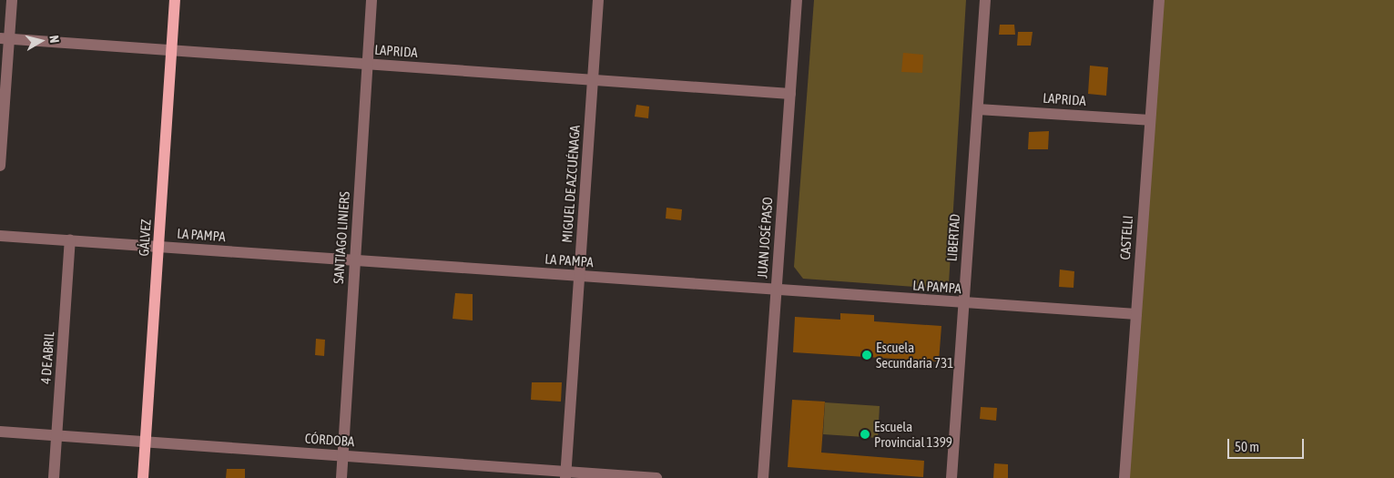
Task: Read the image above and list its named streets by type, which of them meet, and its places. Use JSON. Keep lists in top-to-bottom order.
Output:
{
  "streets": {
    "main road": ["GÁLVEZ"],
    "street": [
      "LAPRIDA",
      "MIGUEL DE AZCUÉNAGA",
      "LA PAMPA",
      "SANTIAGO LINIERS",
      "JUAN JOSÉ PASO",
      "LIBERTAD",
      "CASTELLI",
      "4 DE ABRIL",
      "CÓRDOBA"
    ]
  },
  "crossings": [
    ["LAPRIDA", "MIGUEL DE AZCUÉNAGA"],
    ["LAPRIDA", "GÁLVEZ"],
    ["LAPRIDA", "SANTIAGO LINIERS"],
    ["LAPRIDA", "JUAN JOSÉ PASO"],
    ["LAPRIDA", "LIBERTAD"],
    ["LAPRIDA", "CASTELLI"],
    ["MIGUEL DE AZCUÉNAGA", "LA PAMPA"],
    ["MIGUEL DE AZCUÉNAGA", "CÓRDOBA"],
    ["LA PAMPA", "GÁLVEZ"],
    ["LA PAMPA", "SANTIAGO LINIERS"],
    ["LA PAMPA", "JUAN JOSÉ PASO"],
    ["LA PAMPA", "LIBERTAD"],
    ["LA PAMPA", "CASTELLI"],
    ["LA PAMPA", "4 DE ABRIL"],
    ["GÁLVEZ", "CÓRDOBA"],
    ["SANTIAGO LINIERS", "CÓRDOBA"],
    ["4 DE ABRIL", "CÓRDOBA"]
  ],
  "places": ["Escuela Secundaria 731", "Escuela Provincial 1399"],
  "scale_bar": "50 m",
  "north": "right"
}
